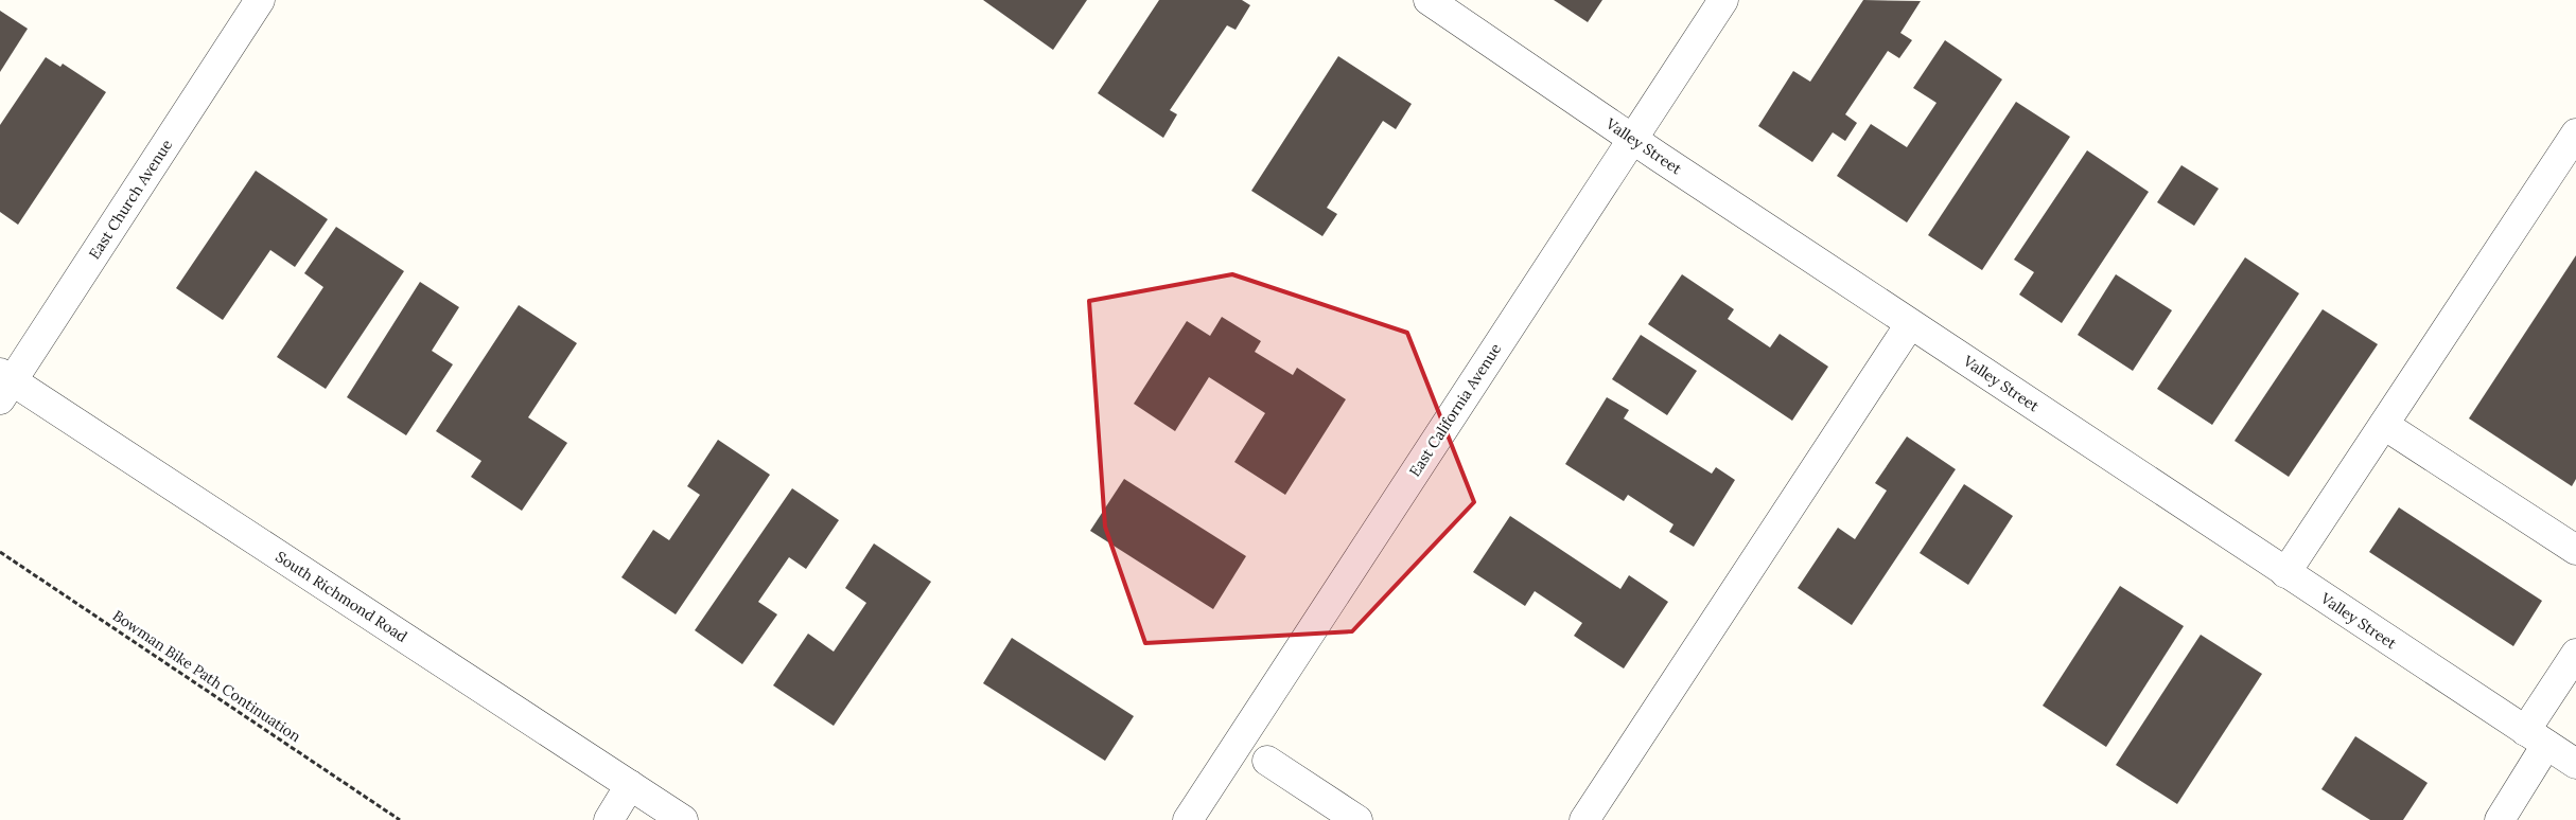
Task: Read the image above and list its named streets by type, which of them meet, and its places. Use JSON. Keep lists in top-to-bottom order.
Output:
{
  "streets": {
    "street": [
      "Valley Street",
      "East Church Avenue",
      "East California Avenue",
      "South Richmond Road"
    ],
    "path": ["Bowman Bike Path Continuation"]
  },
  "crossings": [
    ["Valley Street", "East California Avenue"],
    ["East Church Avenue", "South Richmond Road"]
  ]
}
